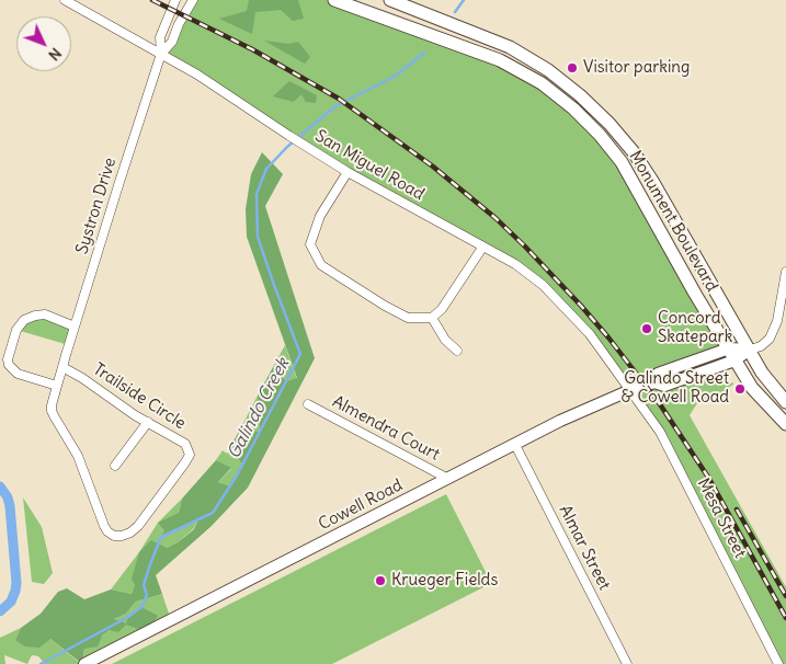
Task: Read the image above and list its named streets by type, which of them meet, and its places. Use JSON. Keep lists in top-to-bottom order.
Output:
{
  "streets": {
    "main road": ["Monument Boulevard"],
    "street": [
      "San Miguel Road",
      "Systron Drive",
      "Trailside Circle",
      "Almendra Court",
      "Cowell Road",
      "Mesa Street",
      "Almar Street"
    ]
  },
  "crossings": [
    ["San Miguel Road", "Systron Drive"],
    ["San Miguel Road", "Cowell Road"],
    ["San Miguel Road", "Mesa Street"],
    ["Systron Drive", "Trailside Circle"],
    ["Monument Boulevard", "Cowell Road"],
    ["Almendra Court", "Cowell Road"],
    ["Cowell Road", "Mesa Street"],
    ["Cowell Road", "Almar Street"]
  ],
  "water": ["Galindo Creek"],
  "places": [
    "Visitor parking",
    "Concord Skatepark",
    "Galindo Street & Cowell Road",
    "Krueger Fields"
  ],
  "north": "bottom right"
}
